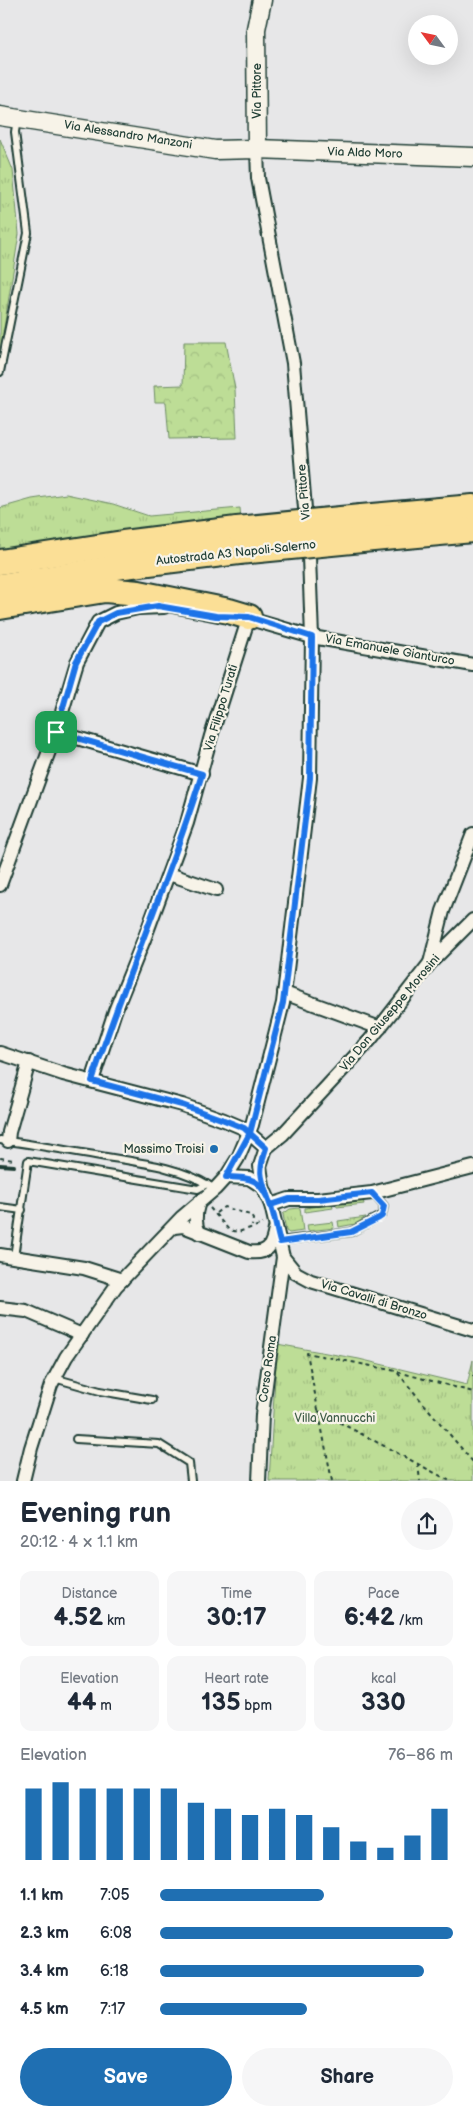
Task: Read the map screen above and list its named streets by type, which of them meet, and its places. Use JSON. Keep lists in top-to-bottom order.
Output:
{
  "streets": {
    "highway": ["Autostrada A3 Napoli-Salerno"],
    "street": [
      "Via Pittore",
      "Via Alessandro Manzoni",
      "Via Aldo Moro",
      "Via Emanuele Gianturco",
      "Via Filippo Turati",
      "Via Don Giuseppe Morosini",
      "Via Cavalli di Bronzo",
      "Corso Roma"
    ]
  },
  "crossings": [
    ["Via Pittore", "Via Alessandro Manzoni"],
    ["Via Pittore", "Via Aldo Moro"],
    ["Via Pittore", "Via Emanuele Gianturco"],
    ["Via Alessandro Manzoni", "Via Aldo Moro"],
    ["Via Emanuele Gianturco", "Via Filippo Turati"],
    ["Via Cavalli di Bronzo", "Corso Roma"]
  ],
  "parks": ["Villa Vannucchi"],
  "places": ["Massimo Troisi"],
  "north": "top left",
  "page": {
    "heading": ["Evening run", "20:12 · 4 × 1.1 km"],
    "stats": [
      ["Distance", "4.52 km"],
      ["Time", "30:17"],
      ["Pace", "6:42 /km"],
      ["Elevation", "44 m"],
      ["Heart rate", "135 bpm"],
      ["kcal", "330"]
    ],
    "chart": ["Elevation", "76–86 m"],
    "list": [
      {
        "name": "1.1 km",
        "note": "7:05"
      },
      {
        "name": "2.3 km",
        "note": "6:08"
      },
      {
        "name": "3.4 km",
        "note": "6:18"
      },
      {
        "name": "4.5 km",
        "note": "7:17"
      }
    ],
    "buttons": ["Save", "Share"]
  }
}
